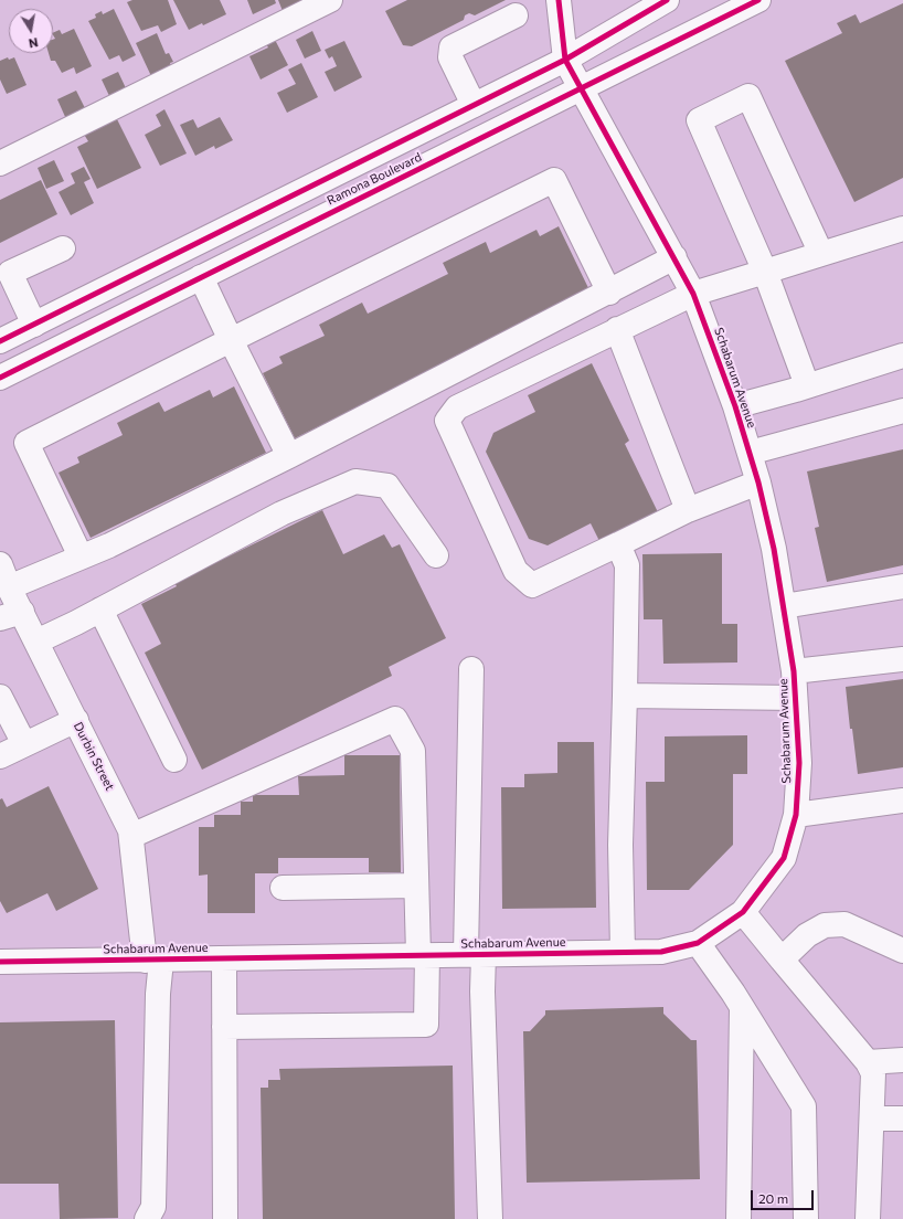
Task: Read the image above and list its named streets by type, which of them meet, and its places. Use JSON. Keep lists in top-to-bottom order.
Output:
{
  "streets": {
    "street": ["Ramona Boulevard", "Schabarum Avenue", "Durbin Street"]
  },
  "crossings": [
    ["Ramona Boulevard", "Schabarum Avenue"],
    ["Schabarum Avenue", "Durbin Street"]
  ],
  "scale_bar": "20 m",
  "north": "bottom"
}
